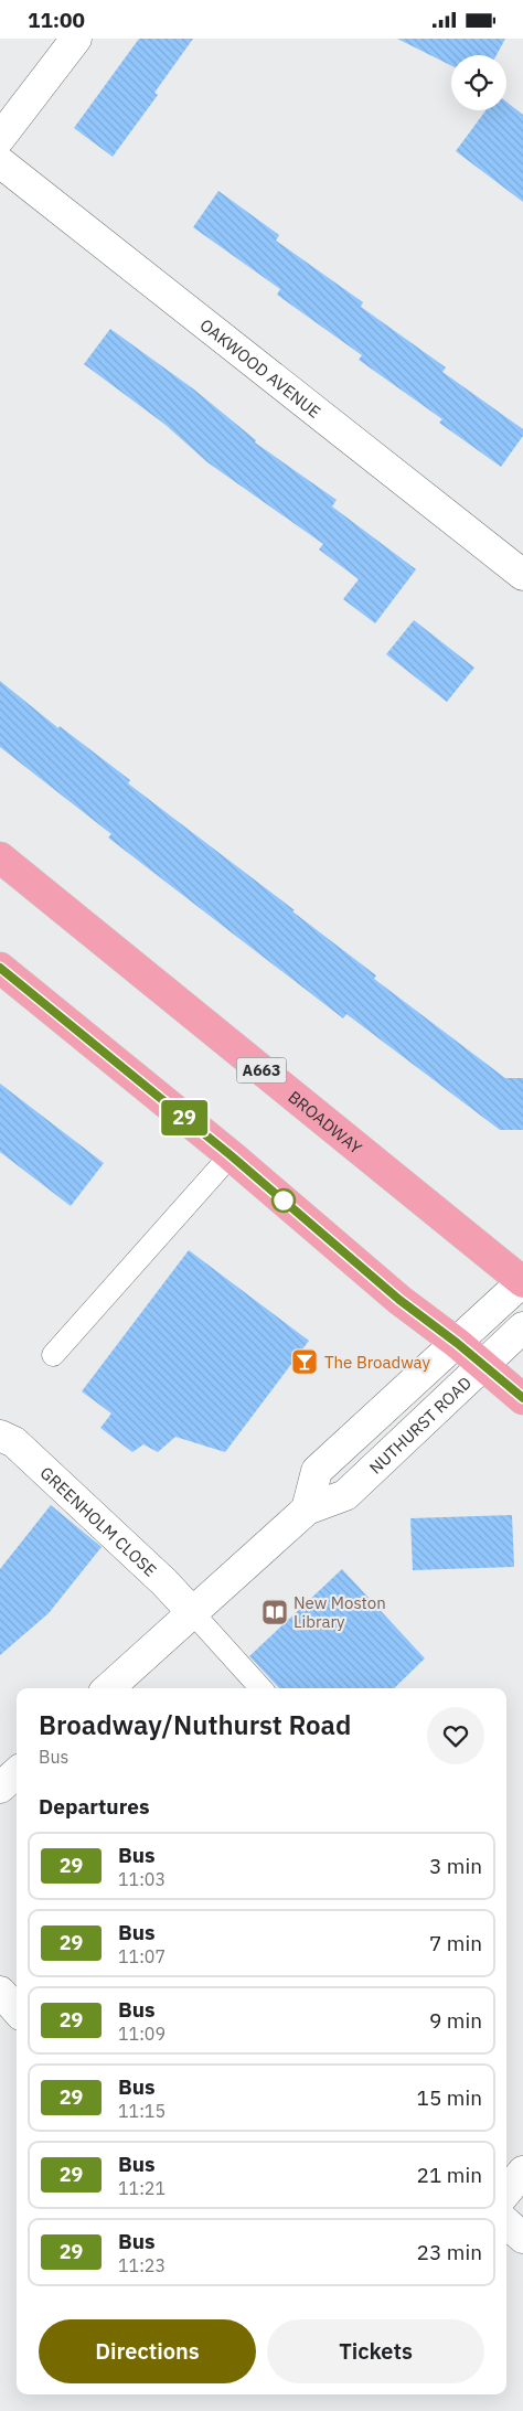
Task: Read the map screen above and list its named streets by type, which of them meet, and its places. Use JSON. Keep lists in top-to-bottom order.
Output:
{
  "streets": {
    "highway": ["A663", "BROADWAY"],
    "street": ["OAKWOOD AVENUE", "NUTHURST ROAD", "GREENHOLM CLOSE"]
  },
  "crossings": [
    ["NUTHURST ROAD", "GREENHOLM CLOSE"]
  ],
  "places": {
    "bar": ["The Broadway"],
    "library": ["New Moston Library"]
  },
  "lines": ["bus line 29"],
  "page": {
    "status": "11:00",
    "on_map": "29",
    "heading": [
      ["Broadway/Nuthurst Road", "Bus"],
      "Departures"
    ],
    "list": [
      {
        "mark": "29",
        "name": "Bus",
        "note": "11:03",
        "value": "3 min"
      },
      {
        "mark": "29",
        "name": "Bus",
        "note": "11:07",
        "value": "7 min"
      },
      {
        "mark": "29",
        "name": "Bus",
        "note": "11:09",
        "value": "9 min"
      },
      {
        "mark": "29",
        "name": "Bus",
        "note": "11:15",
        "value": "15 min"
      },
      {
        "mark": "29",
        "name": "Bus",
        "note": "11:21",
        "value": "21 min"
      },
      {
        "mark": "29",
        "name": "Bus",
        "note": "11:23",
        "value": "23 min"
      }
    ],
    "buttons": ["Directions", "Tickets"]
  }
}
